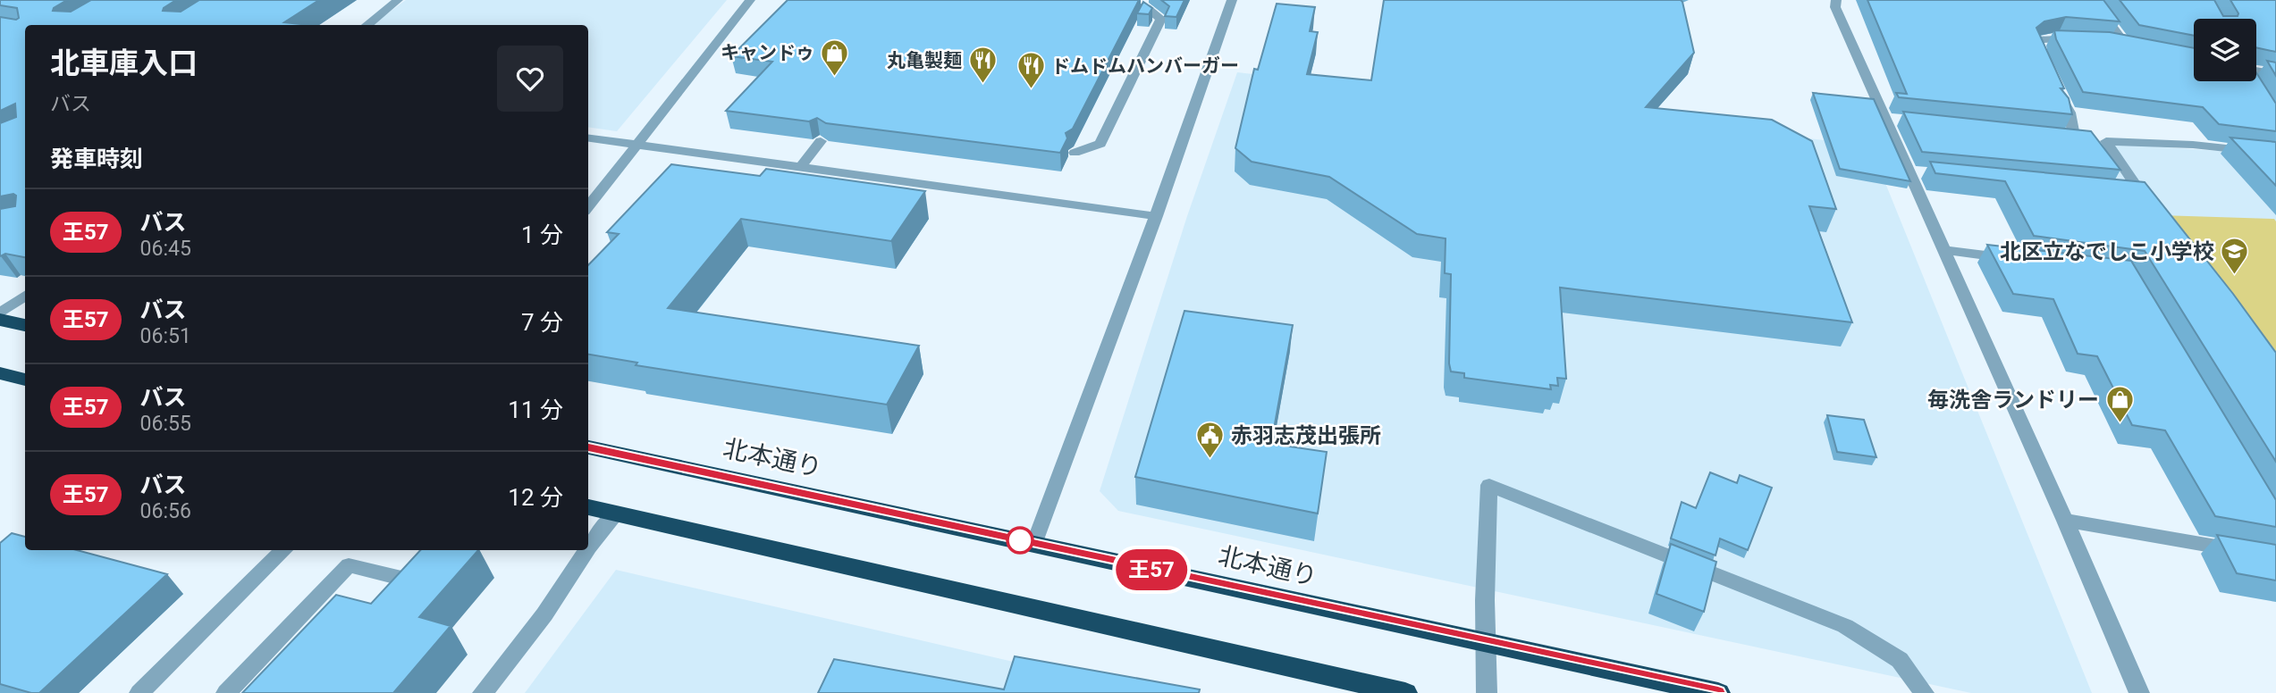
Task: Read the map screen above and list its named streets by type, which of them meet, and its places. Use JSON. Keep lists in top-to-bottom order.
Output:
{
  "streets": {
    "highway": ["北本通り"]
  },
  "places": {
    "shop": ["キャンドゥ", "毎洗舎ランドリー"],
    "restaurant": ["丸亀製麺", "ドムドムハンバーガー"],
    "school or university": ["北区立なでしこ小学校"],
    "public building": ["赤羽志茂出張所"]
  },
  "lines": ["bus line 王57"],
  "page": {
    "on_map": "王57",
    "heading": [
      ["北車庫入口", "バス"],
      "発車時刻"
    ],
    "list": [
      {
        "mark": "王57",
        "name": "バス",
        "note": "06:45",
        "value": "1 分"
      },
      {
        "mark": "王57",
        "name": "バス",
        "note": "06:51",
        "value": "7 分"
      },
      {
        "mark": "王57",
        "name": "バス",
        "note": "06:55",
        "value": "11 分"
      },
      {
        "mark": "王57",
        "name": "バス",
        "note": "06:56",
        "value": "12 分"
      }
    ]
  }
}
